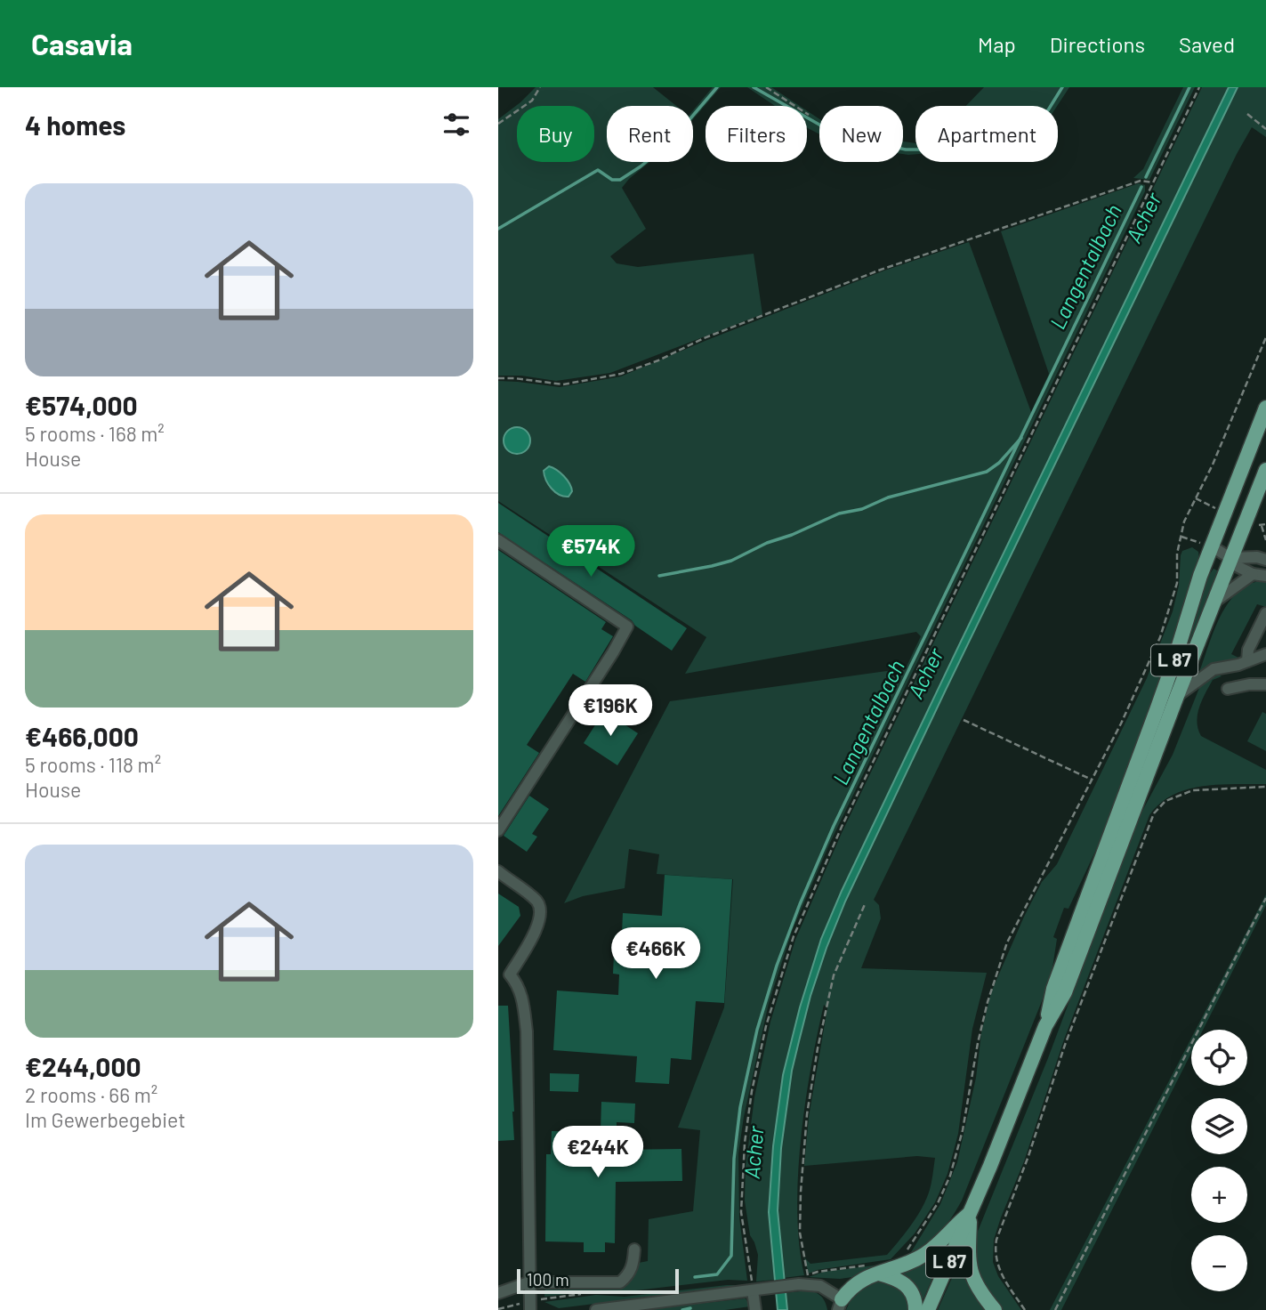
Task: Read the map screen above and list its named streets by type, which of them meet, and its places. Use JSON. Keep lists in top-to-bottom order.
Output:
{
  "streets": {
    "main road": ["L 87"]
  },
  "water": ["Acher", "Langentalbach"],
  "scale_bar": "100 m",
  "page": {
    "header": "Casavia",
    "nav": ["Map", "Directions", "Saved"],
    "heading": "4 homes",
    "chip": [
      "Buy",
      "Rent",
      "Filters",
      "New",
      "Apartment"
    ],
    "list": [
      {
        "name": "€574,000",
        "note": "5 rooms · 168 m² · House"
      },
      {
        "name": "€466,000",
        "note": "5 rooms · 118 m² · House"
      },
      {
        "name": "€244,000",
        "note": "2 rooms · 66 m² · Im Gewerbegebiet"
      }
    ],
    "price": [
      "€574K",
      "€196K",
      "€466K",
      "€244K"
    ],
    "map_buttons": ["+", "−"],
    "scale": "100 m"
  }
}
